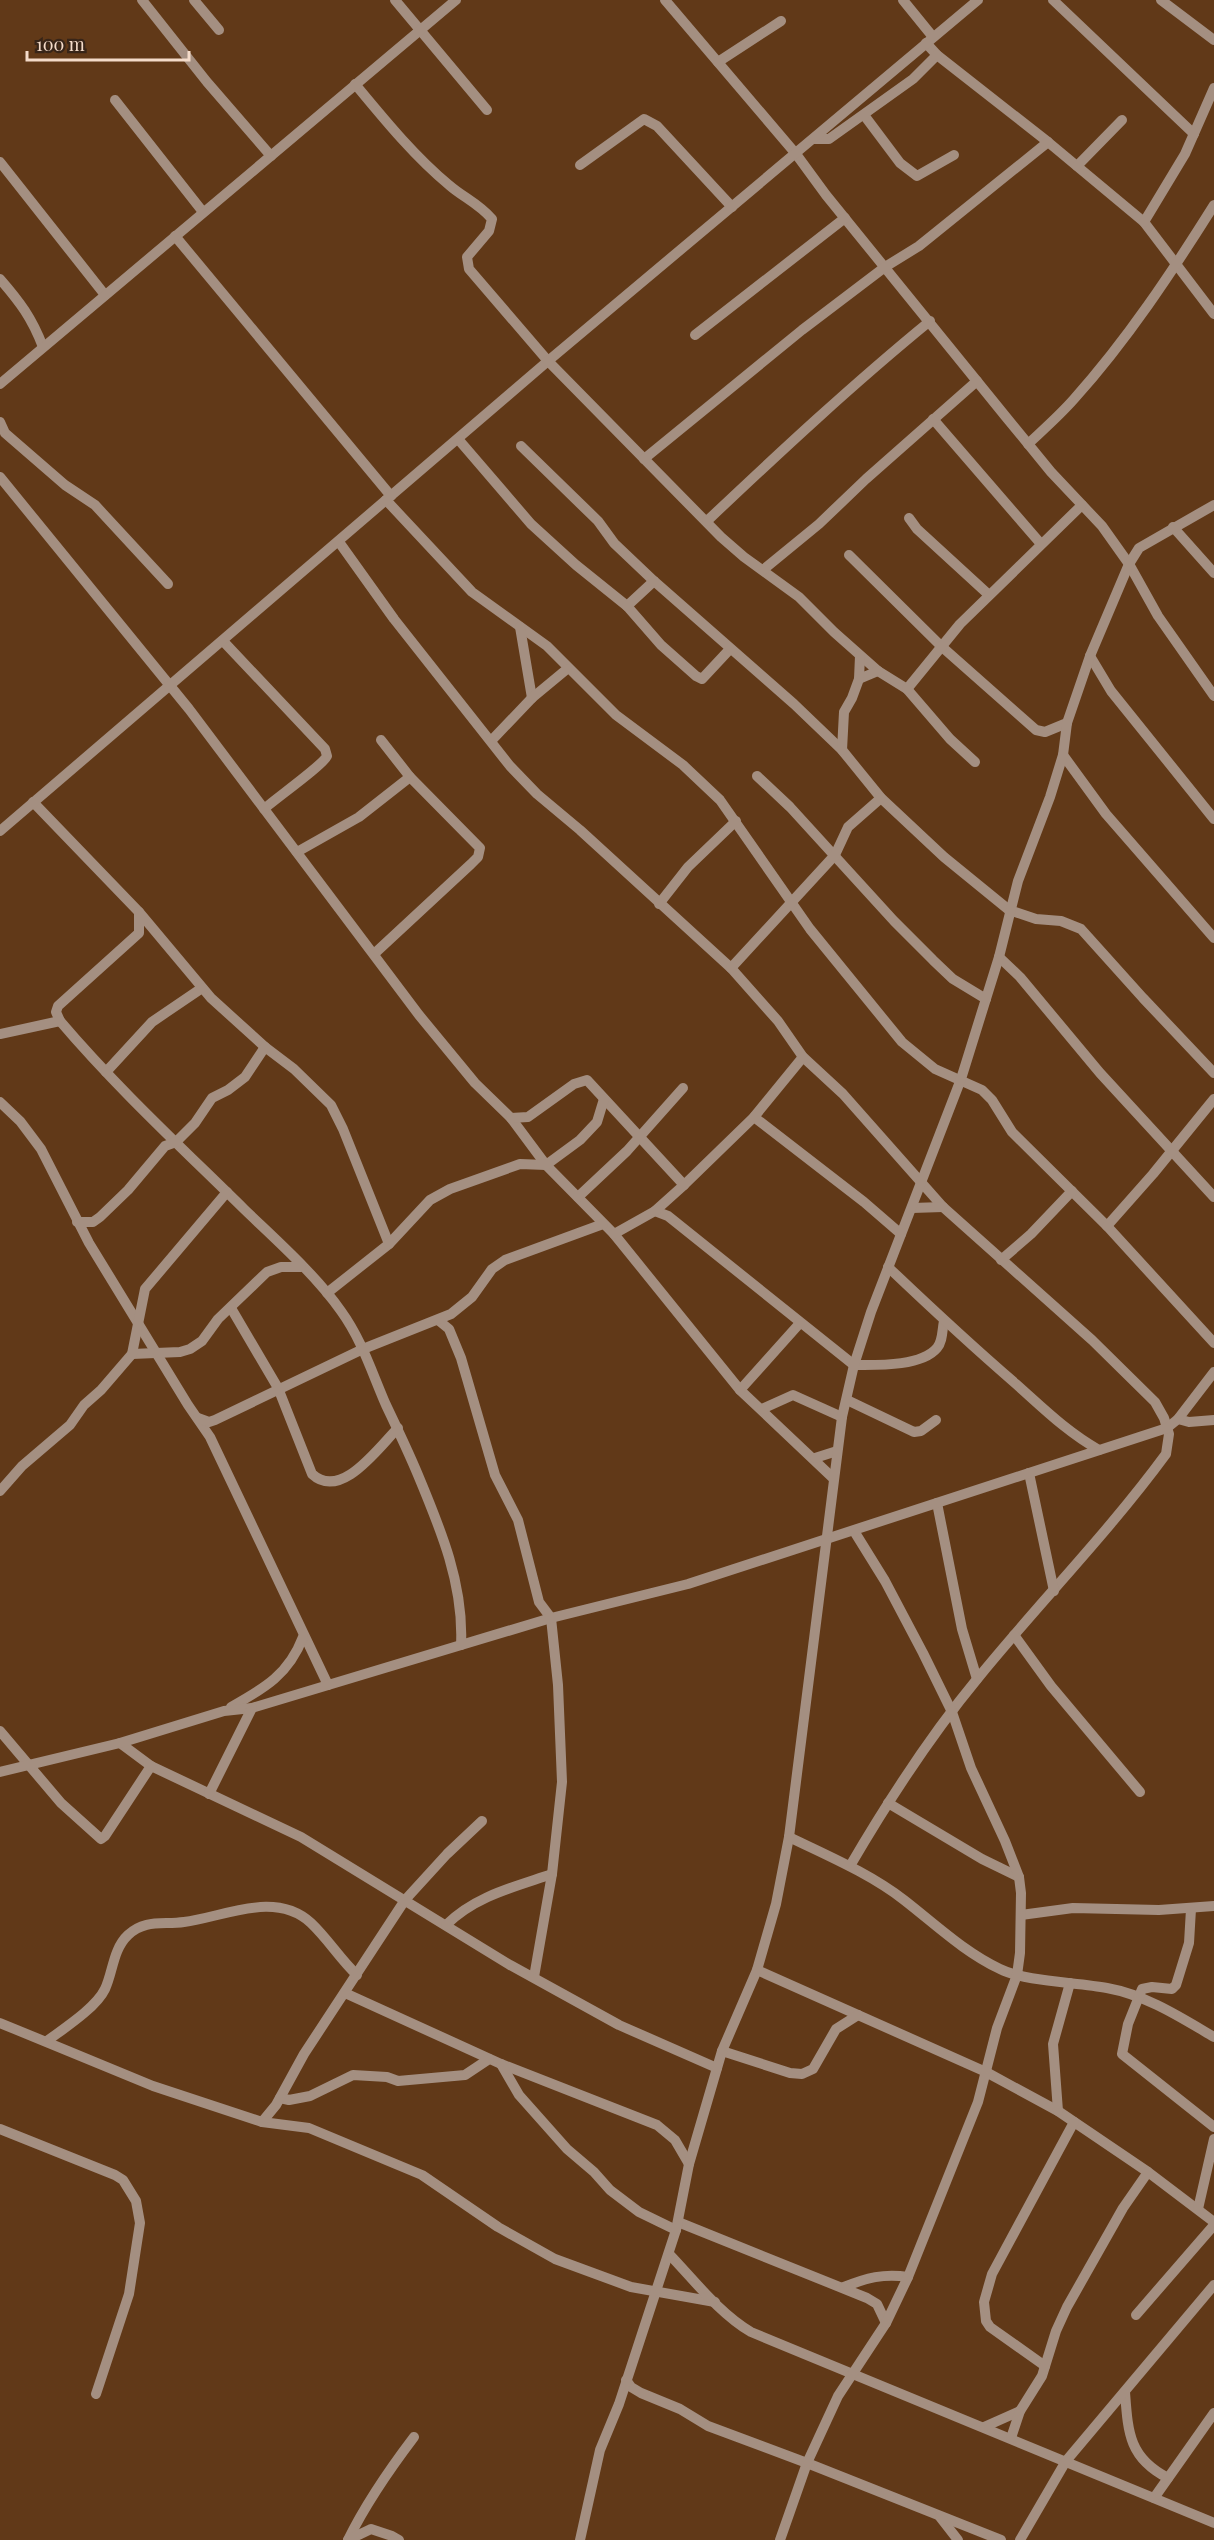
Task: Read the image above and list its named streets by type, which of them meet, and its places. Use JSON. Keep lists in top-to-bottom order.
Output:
{
  "scale_bar": "100 m"
}
